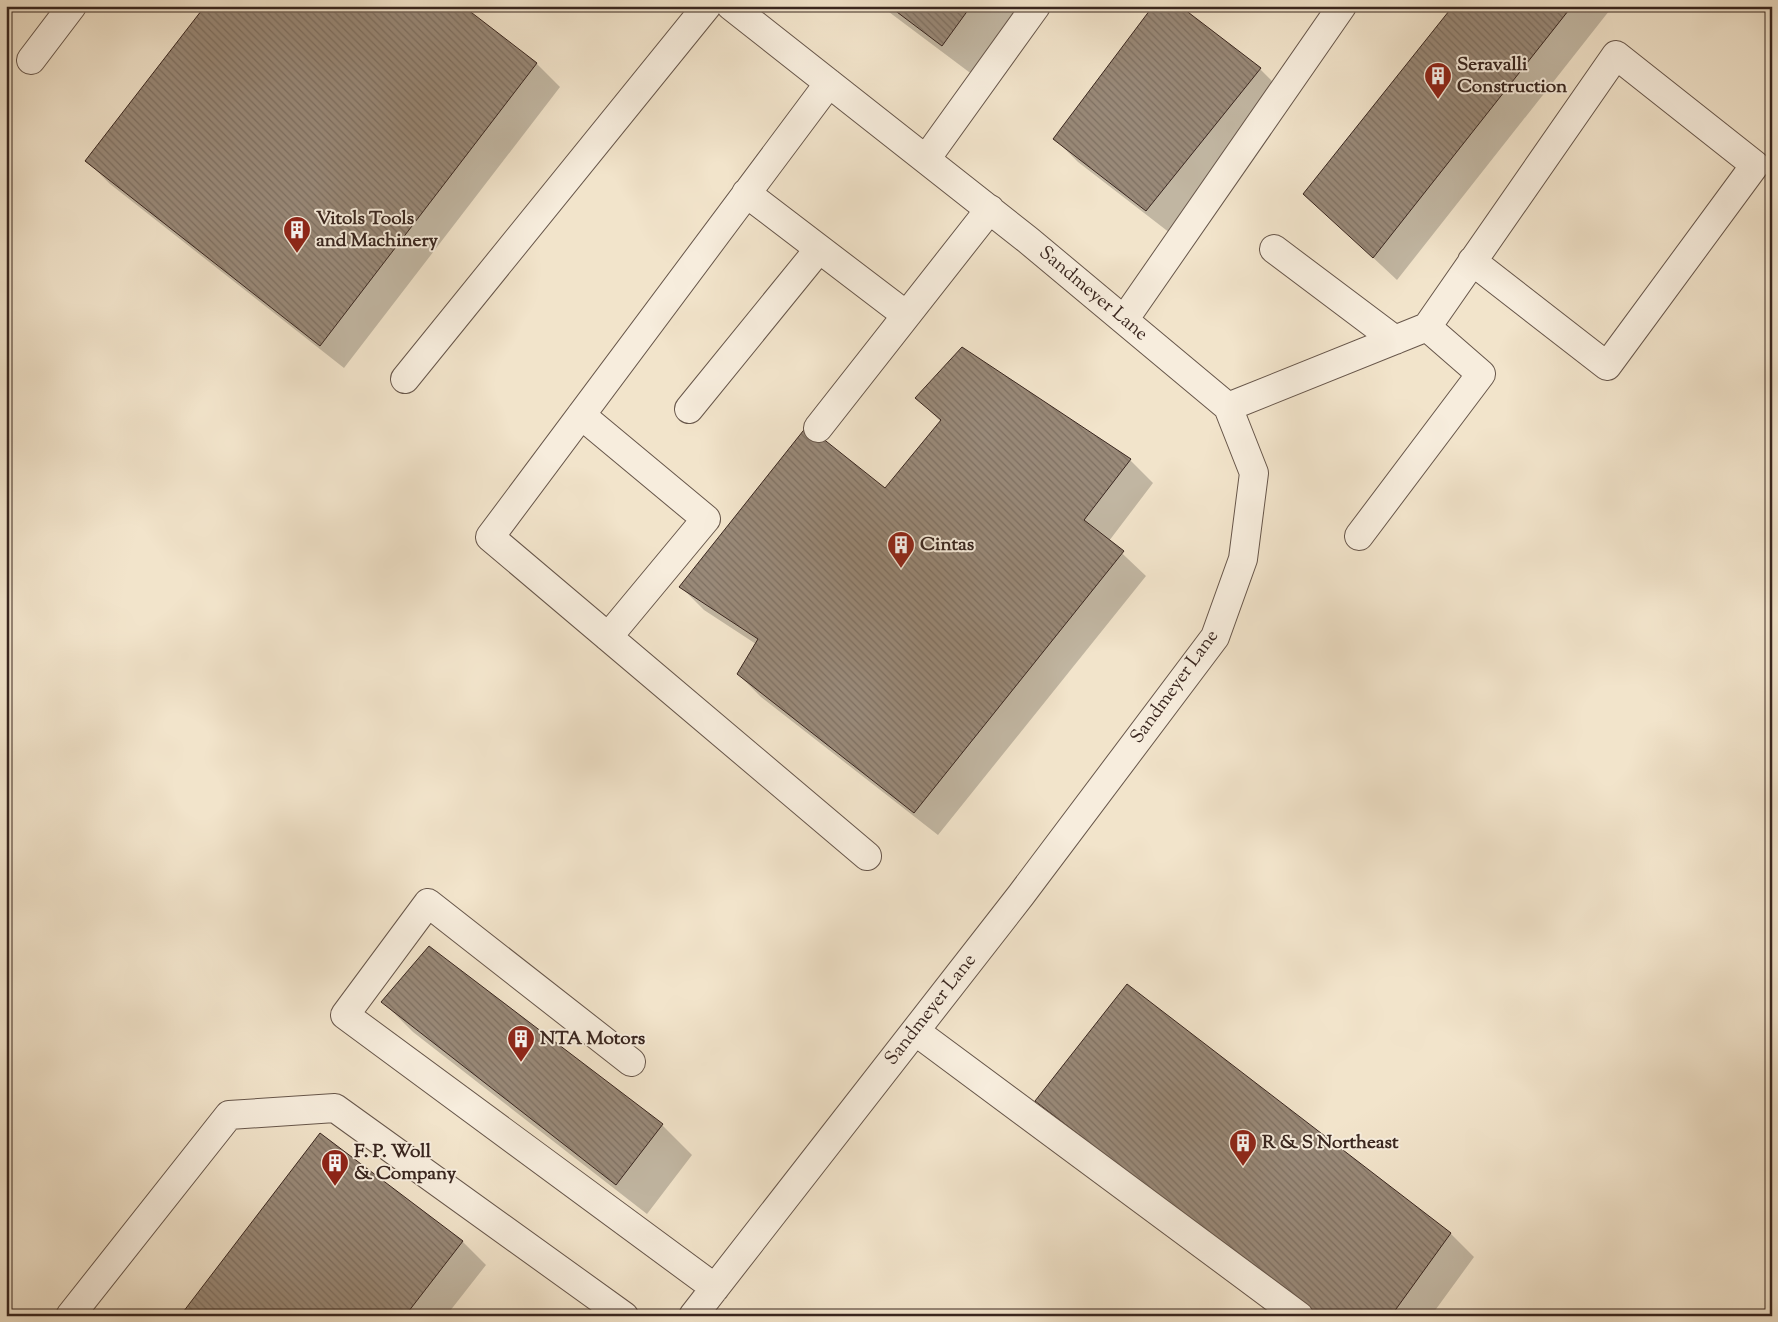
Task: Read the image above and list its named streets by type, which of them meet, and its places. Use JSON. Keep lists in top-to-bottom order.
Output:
{
  "streets": {
    "street": ["Sandmeyer Lane"]
  },
  "places": {
    "building": [
      "Seravalli Construction",
      "Vitols Tools and Machinery",
      "Cintas",
      "NTA Motors",
      "R & S Northeast",
      "F. P. Woll & Company"
    ]
  }
}
